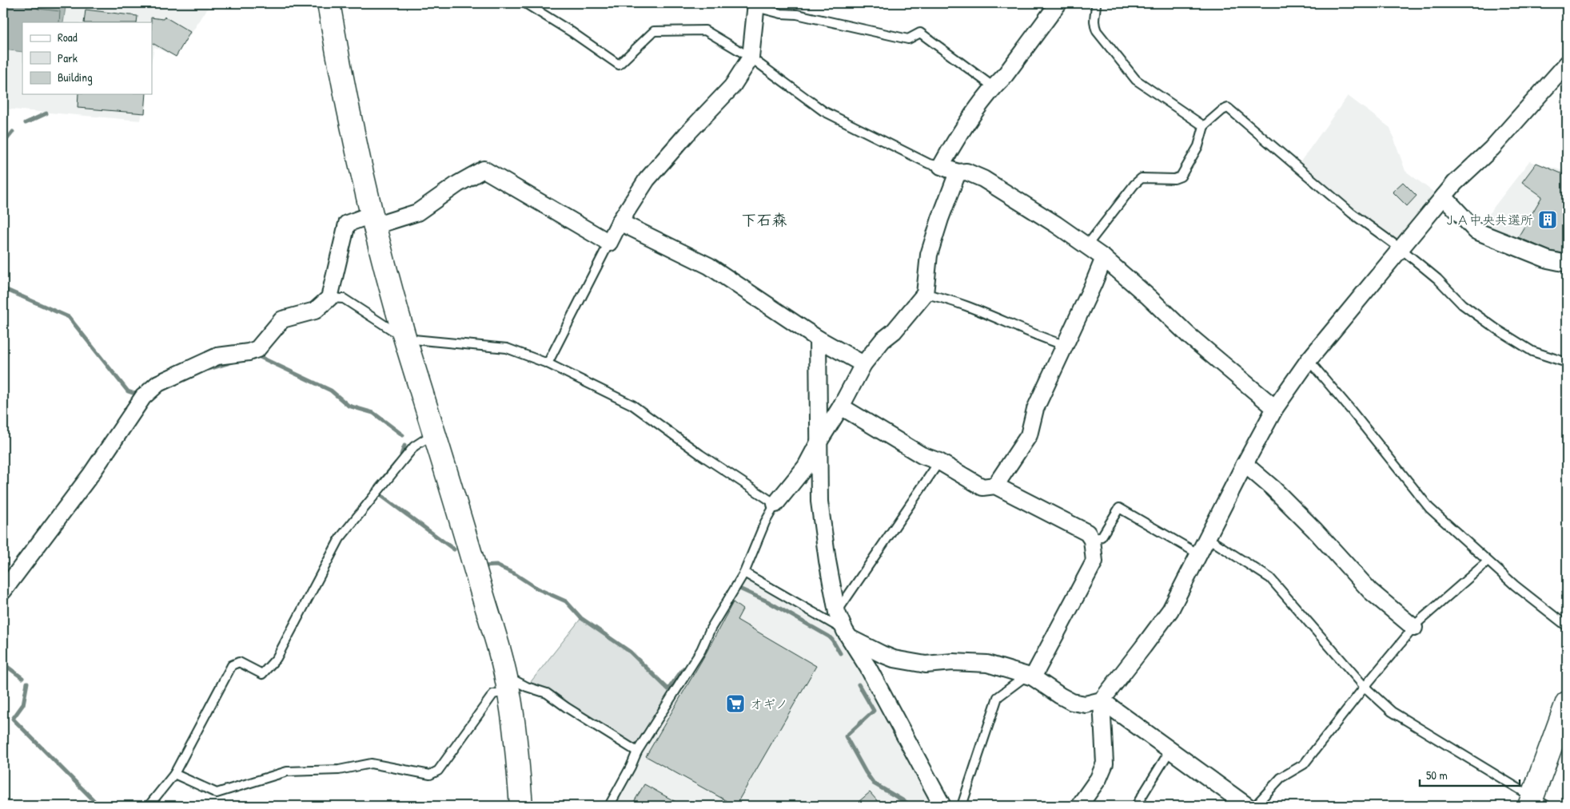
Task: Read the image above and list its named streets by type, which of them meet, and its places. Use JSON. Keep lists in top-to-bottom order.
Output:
{
  "districts": ["下石森"],
  "places": {
    "building": ["ＪＡ中央共選所"],
    "supermarket": ["オギノ"]
  },
  "legend": ["Road", "Park", "Building"],
  "scale_bar": "50 m"
}
